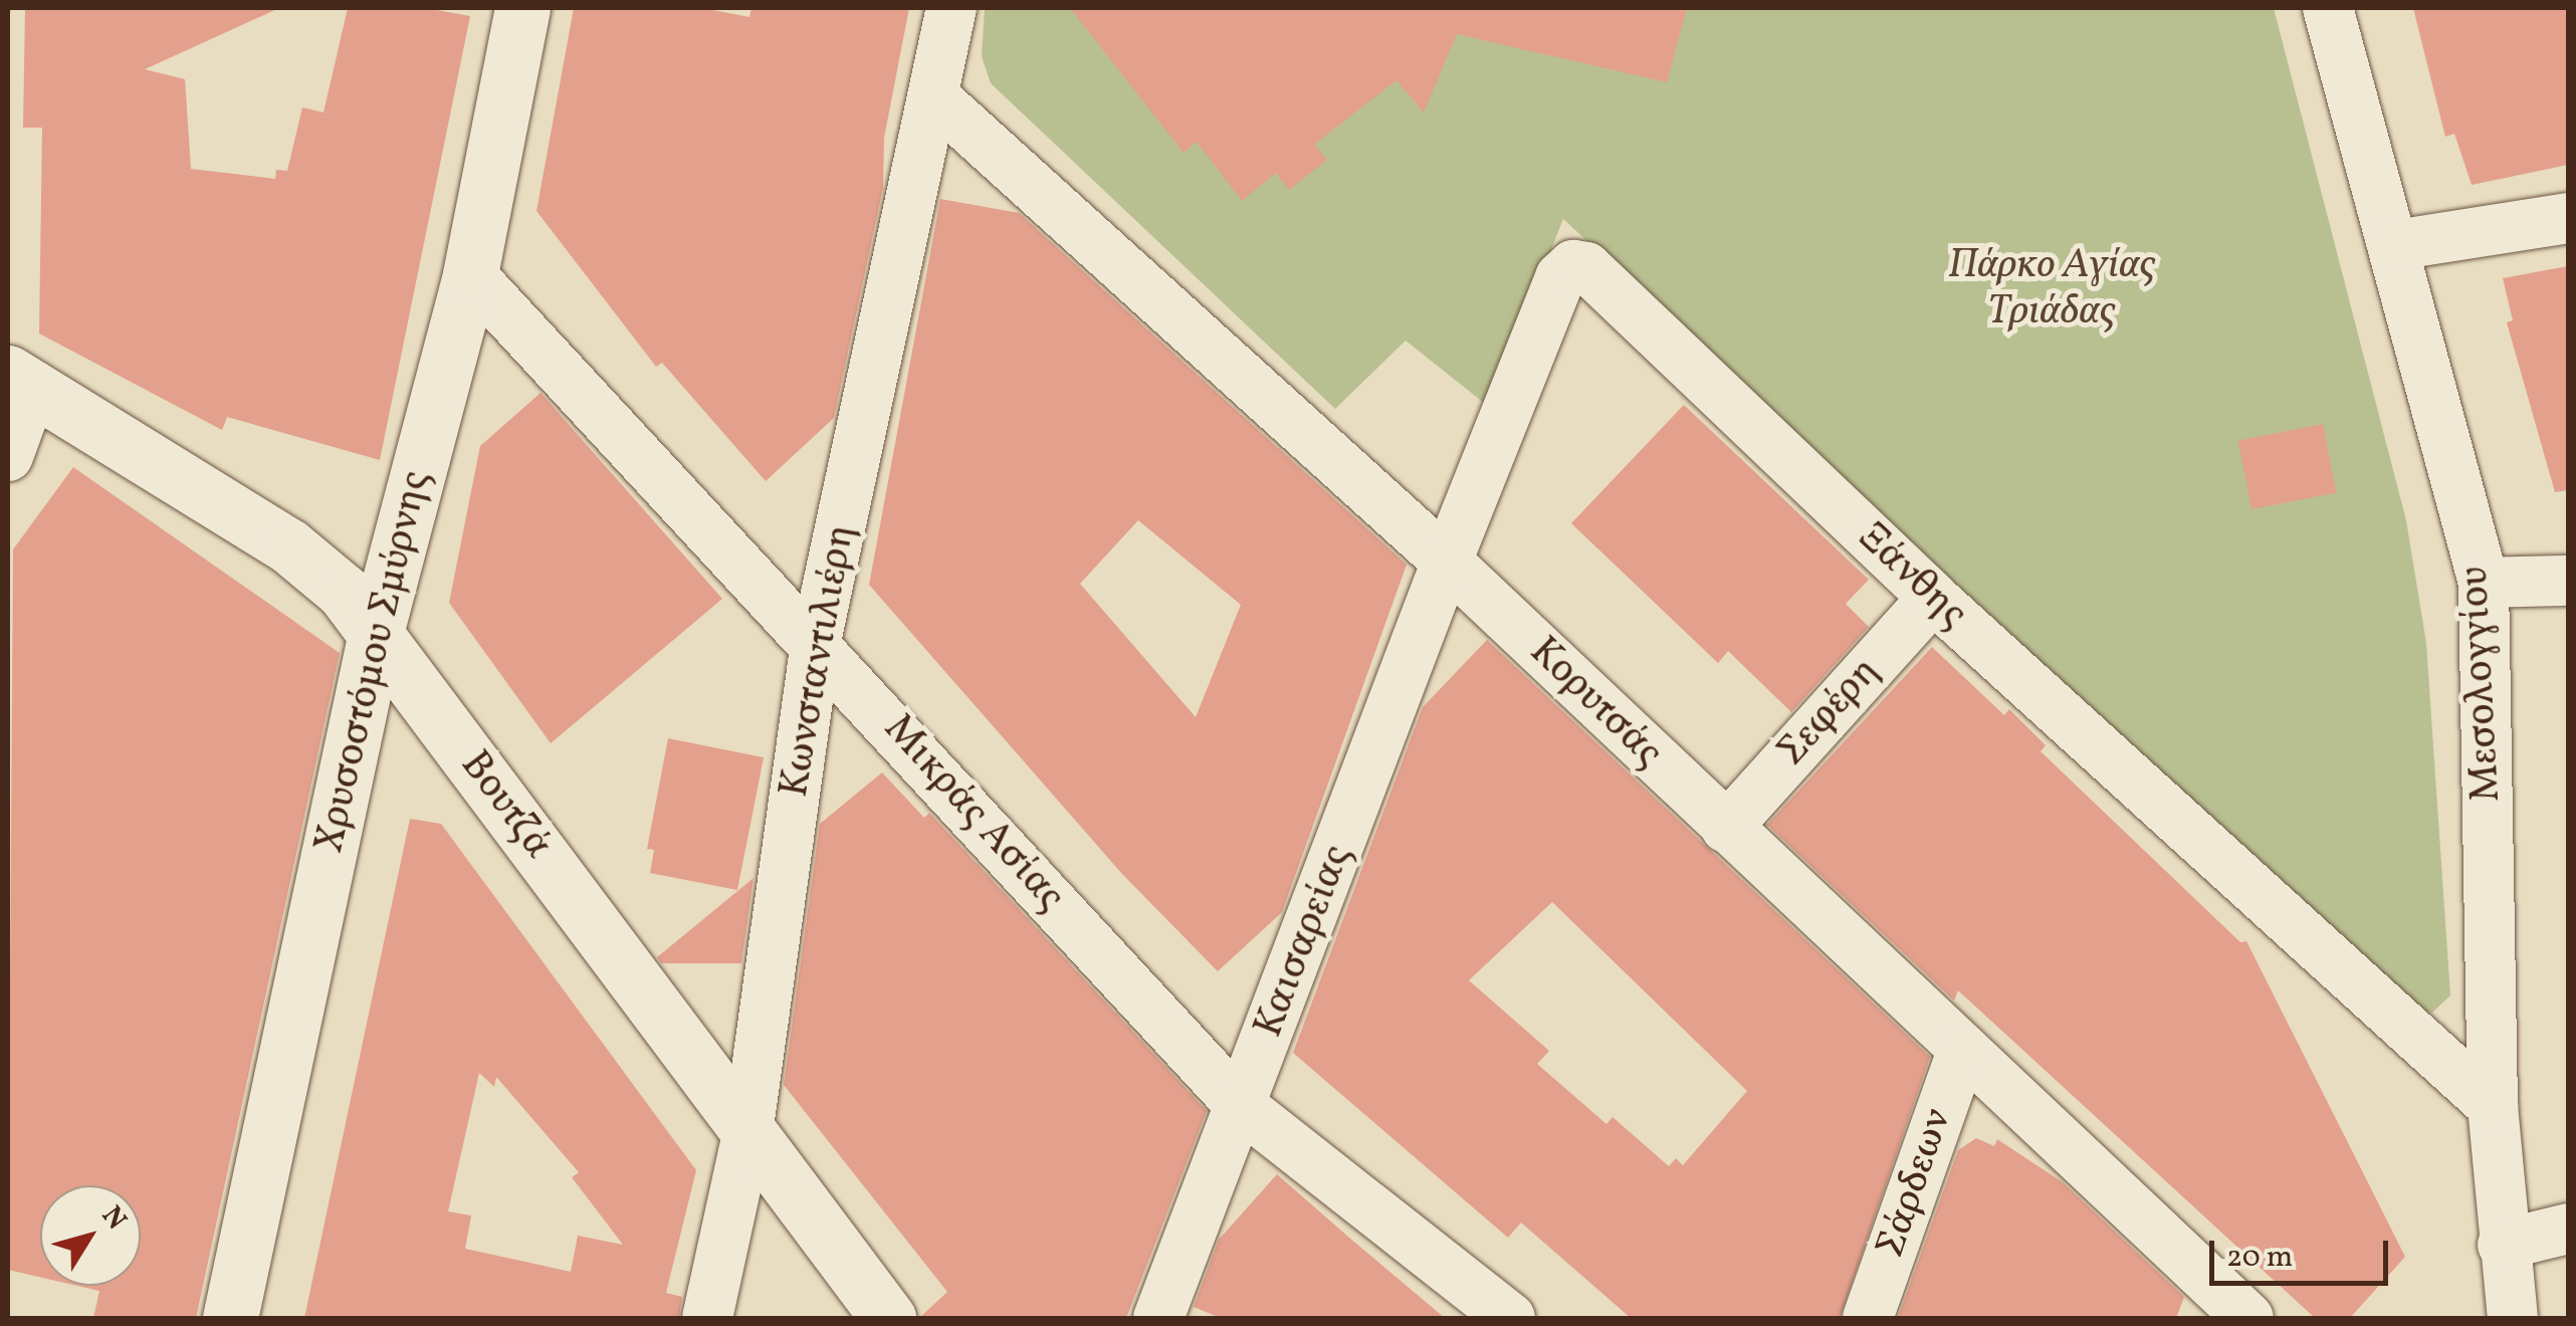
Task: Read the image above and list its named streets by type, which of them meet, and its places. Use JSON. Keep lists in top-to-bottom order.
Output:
{
  "streets": {
    "street": [
      "Ξάνθης",
      "Κωνσταντιλιέρη",
      "Χρυσοστόμου Σμύρνης",
      "Μεσολογγίου",
      "Κορυτσάς",
      "Σεφέρη",
      "Βουτζά",
      "Μικράς Ασίας",
      "Καισαρείας",
      "Σάρδεων"
    ]
  },
  "crossings": [
    ["Ξάνθης", "Μεσολογγίου"],
    ["Ξάνθης", "Κορυτσάς"],
    ["Ξάνθης", "Σεφέρη"],
    ["Ξάνθης", "Καισαρείας"],
    ["Κωνσταντιλιέρη", "Κορυτσάς"],
    ["Κωνσταντιλιέρη", "Βουτζά"],
    ["Κωνσταντιλιέρη", "Μικράς Ασίας"],
    ["Χρυσοστόμου Σμύρνης", "Βουτζά"],
    ["Χρυσοστόμου Σμύρνης", "Μικράς Ασίας"],
    ["Κορυτσάς", "Σεφέρη"],
    ["Κορυτσάς", "Καισαρείας"],
    ["Κορυτσάς", "Σάρδεων"],
    ["Μικράς Ασίας", "Καισαρείας"]
  ],
  "parks": ["Πάρκο Αγίας Τριάδας"],
  "scale_bar": "20 m",
  "north": "top right"
}
